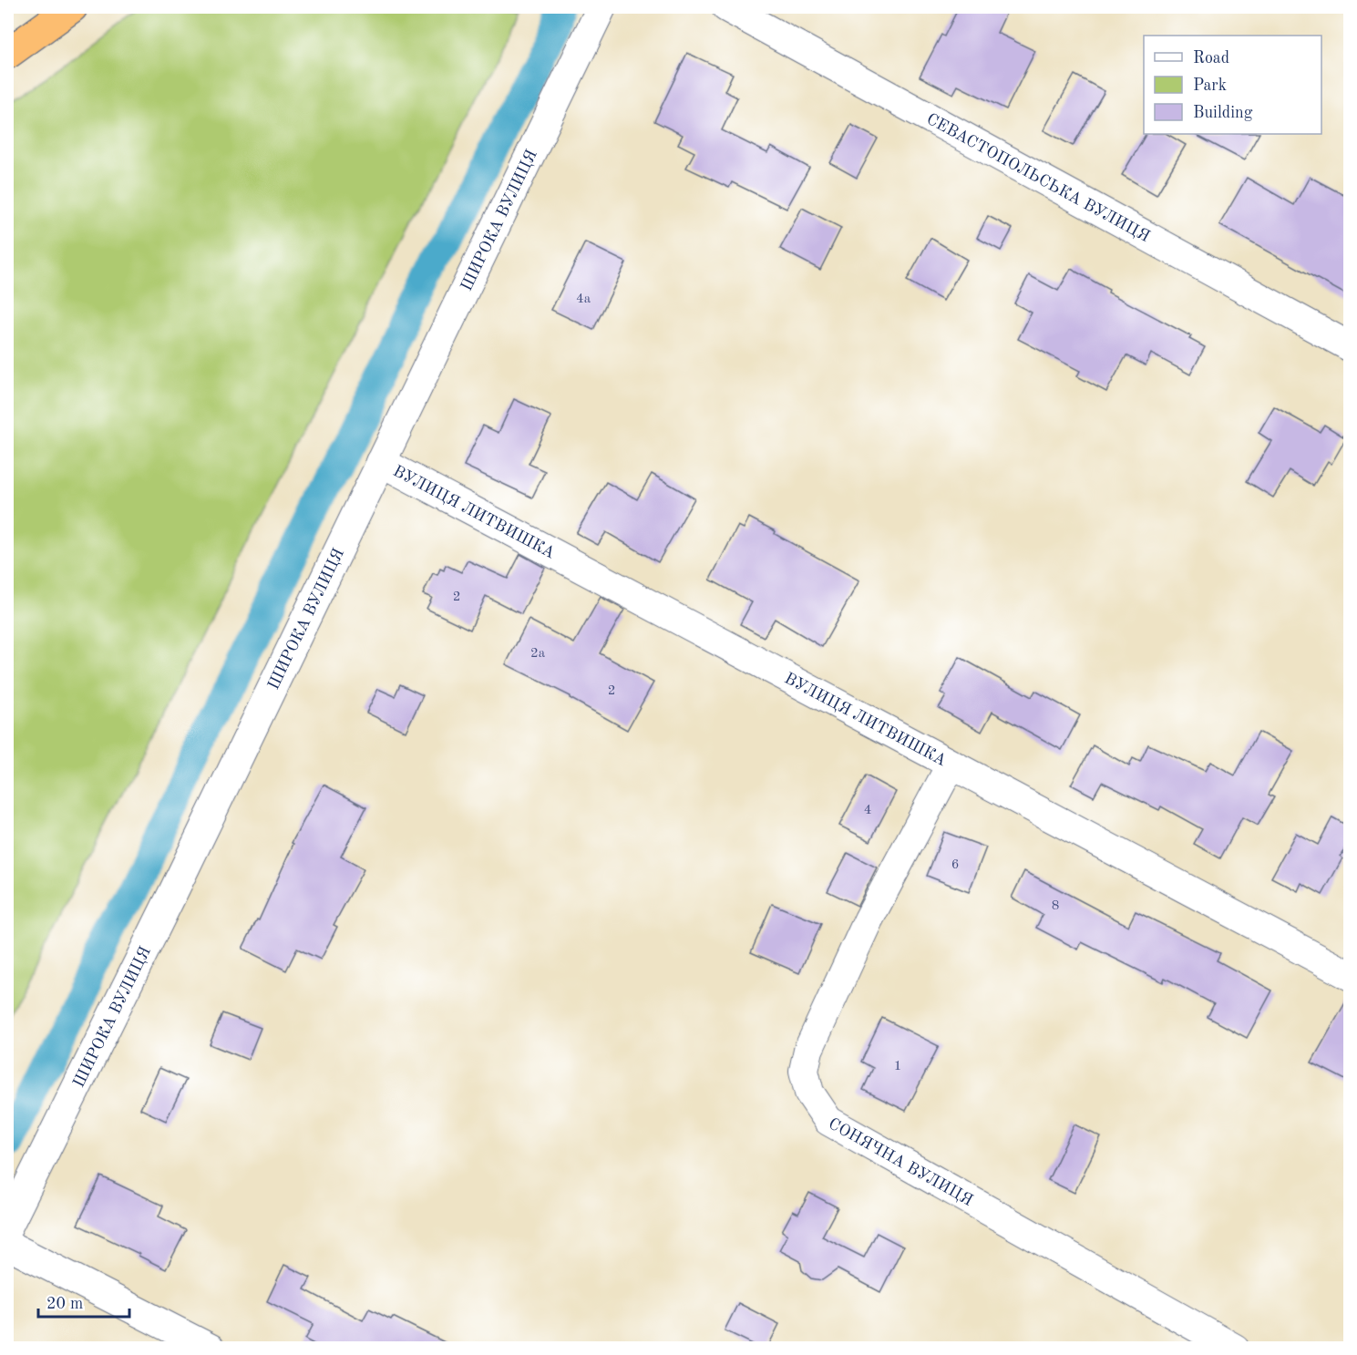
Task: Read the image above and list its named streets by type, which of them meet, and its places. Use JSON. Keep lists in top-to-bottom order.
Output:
{
  "streets": {
    "street": [
      "СЕВАСТОПОЛЬСЬКА ВУЛИЦЯ",
      "ШИРОКА ВУЛИЦЯ",
      "ВУЛИЦЯ ЛИТВИШКА",
      "СОНЯЧНА ВУЛИЦЯ"
    ]
  },
  "crossings": [
    ["ШИРОКА ВУЛИЦЯ", "ВУЛИЦЯ ЛИТВИШКА"],
    ["ВУЛИЦЯ ЛИТВИШКА", "СОНЯЧНА ВУЛИЦЯ"]
  ],
  "house_numbers": [
    "4а",
    "2",
    "2а",
    "2",
    "4",
    "6",
    "8",
    "1"
  ],
  "legend": ["Road", "Park", "Building"],
  "scale_bar": "20 m"
}
